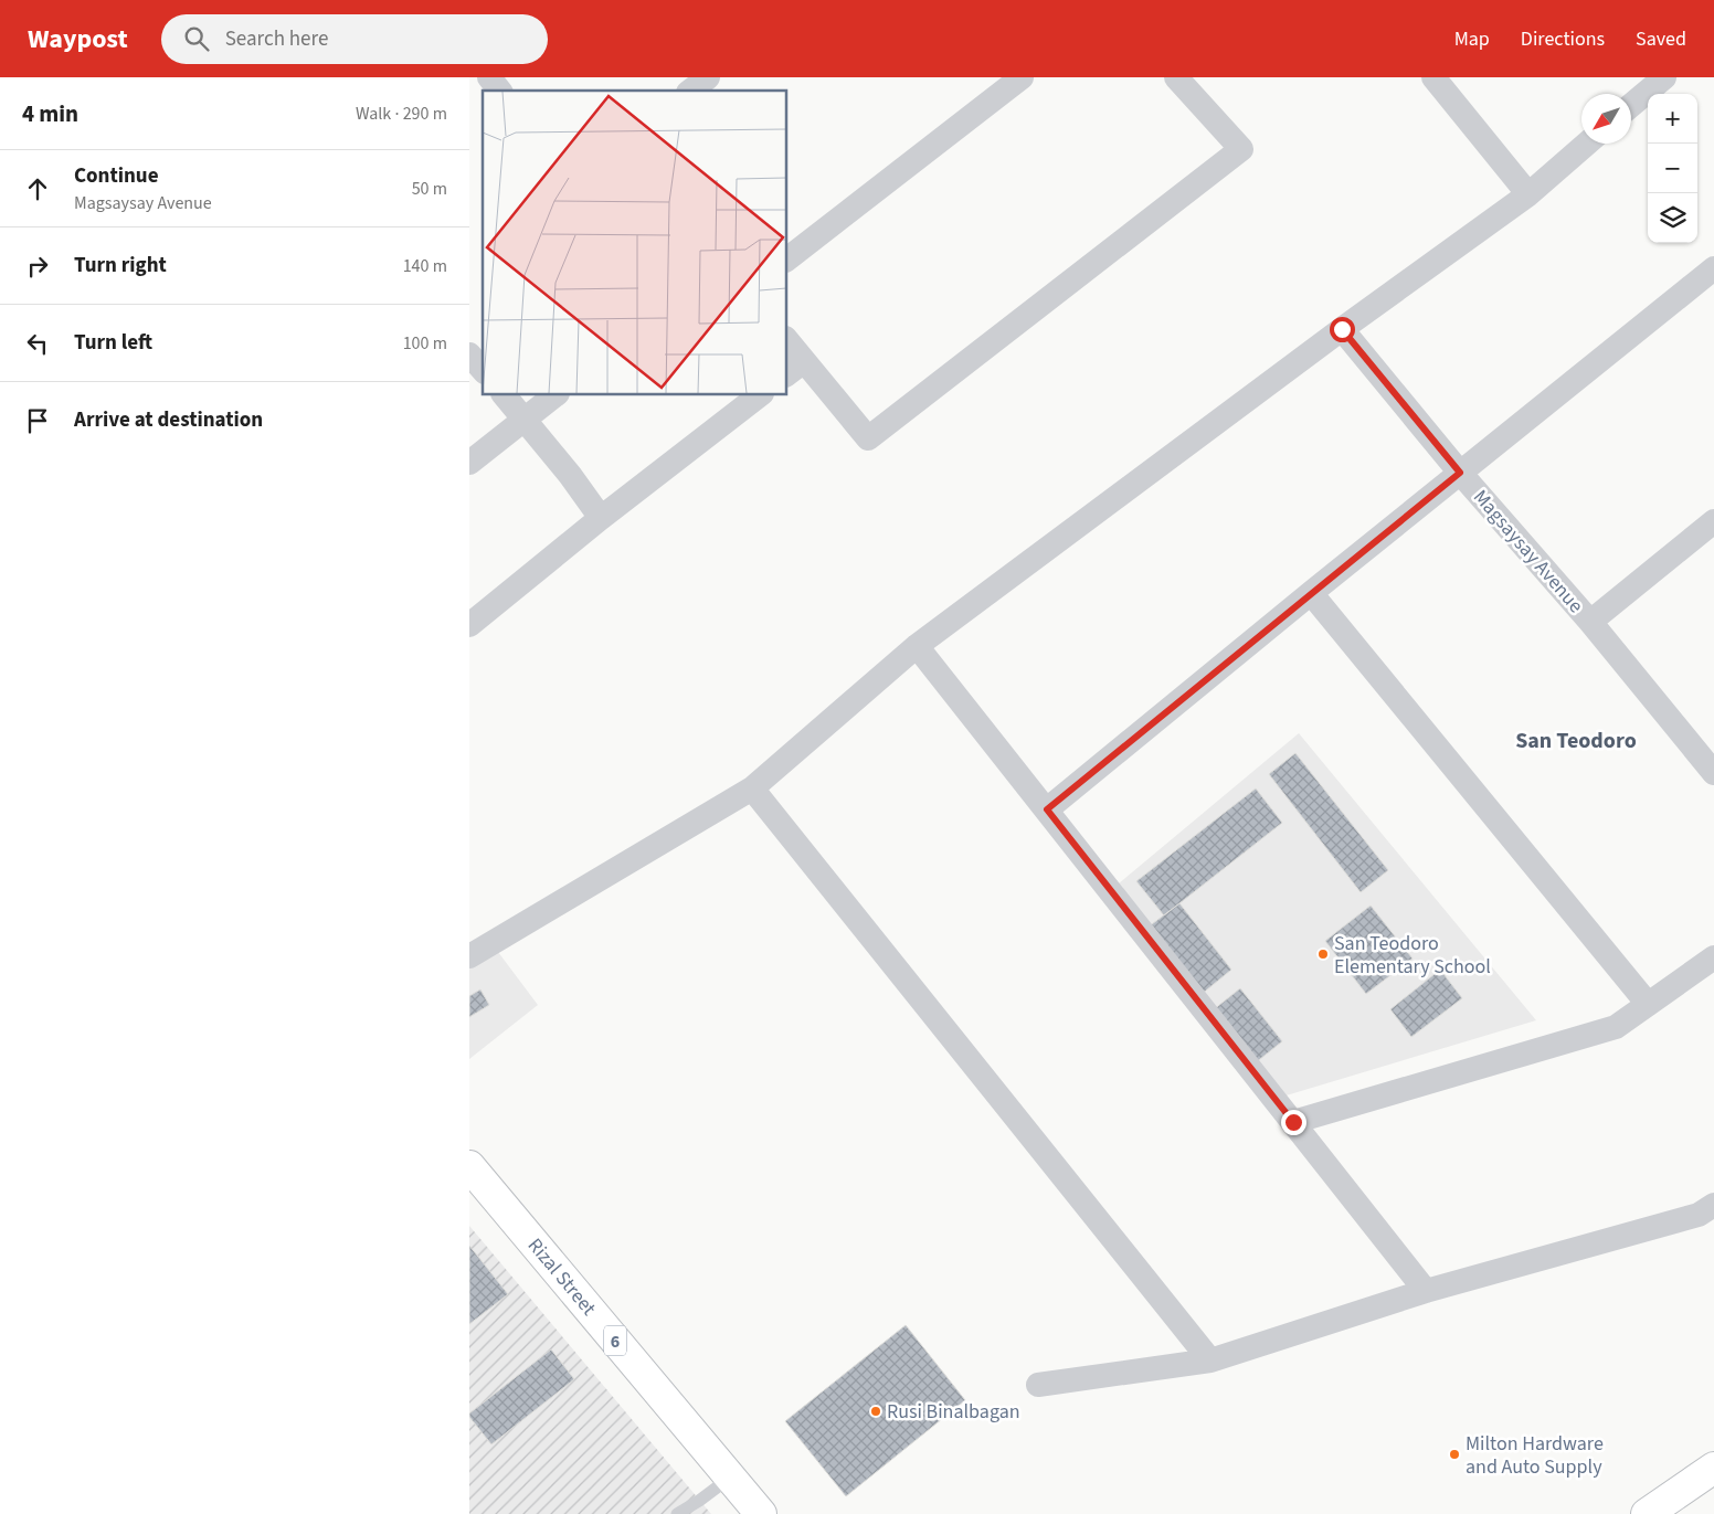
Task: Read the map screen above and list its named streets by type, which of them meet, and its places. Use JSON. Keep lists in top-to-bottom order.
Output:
{
  "streets": {
    "highway": ["Rizal Street", "6"],
    "street": ["Magsaysay Avenue"]
  },
  "districts": ["San Teodoro"],
  "places": ["San Teodoro Elementary School", "Rusi Binalbagan", "Milton Hardware and Auto Supply"],
  "north": "bottom left",
  "page": {
    "header": "Waypost",
    "search": "Search here",
    "nav": ["Map", "Directions", "Saved"],
    "heading": ["4 min", "Walk · 290 m"],
    "map_buttons": ["+", "−"],
    "list": [
      ["Continue", "Magsaysay Avenue", "50 m"],
      ["Turn right", "140 m"],
      ["Turn left", "100 m"],
      "Arrive at destination"
    ]
  }
}
